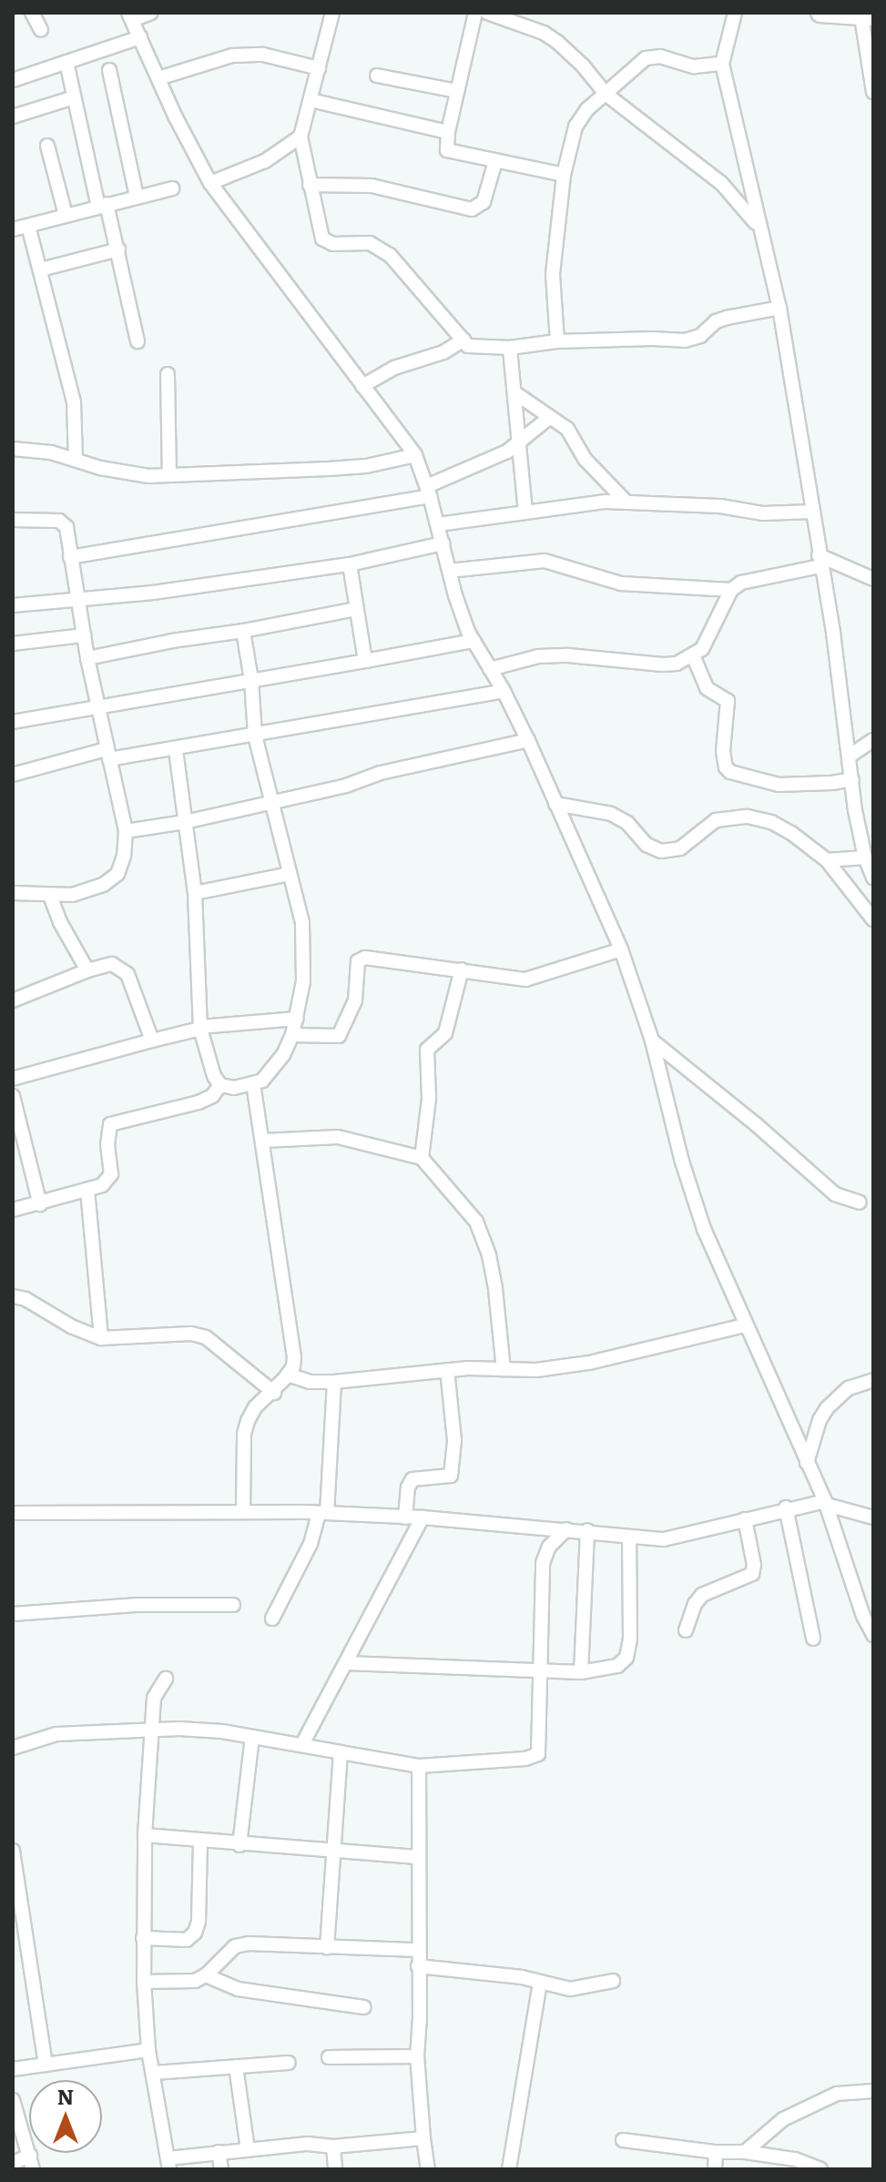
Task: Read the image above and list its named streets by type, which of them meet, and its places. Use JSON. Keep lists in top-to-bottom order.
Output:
{
  "north": "top"
}
